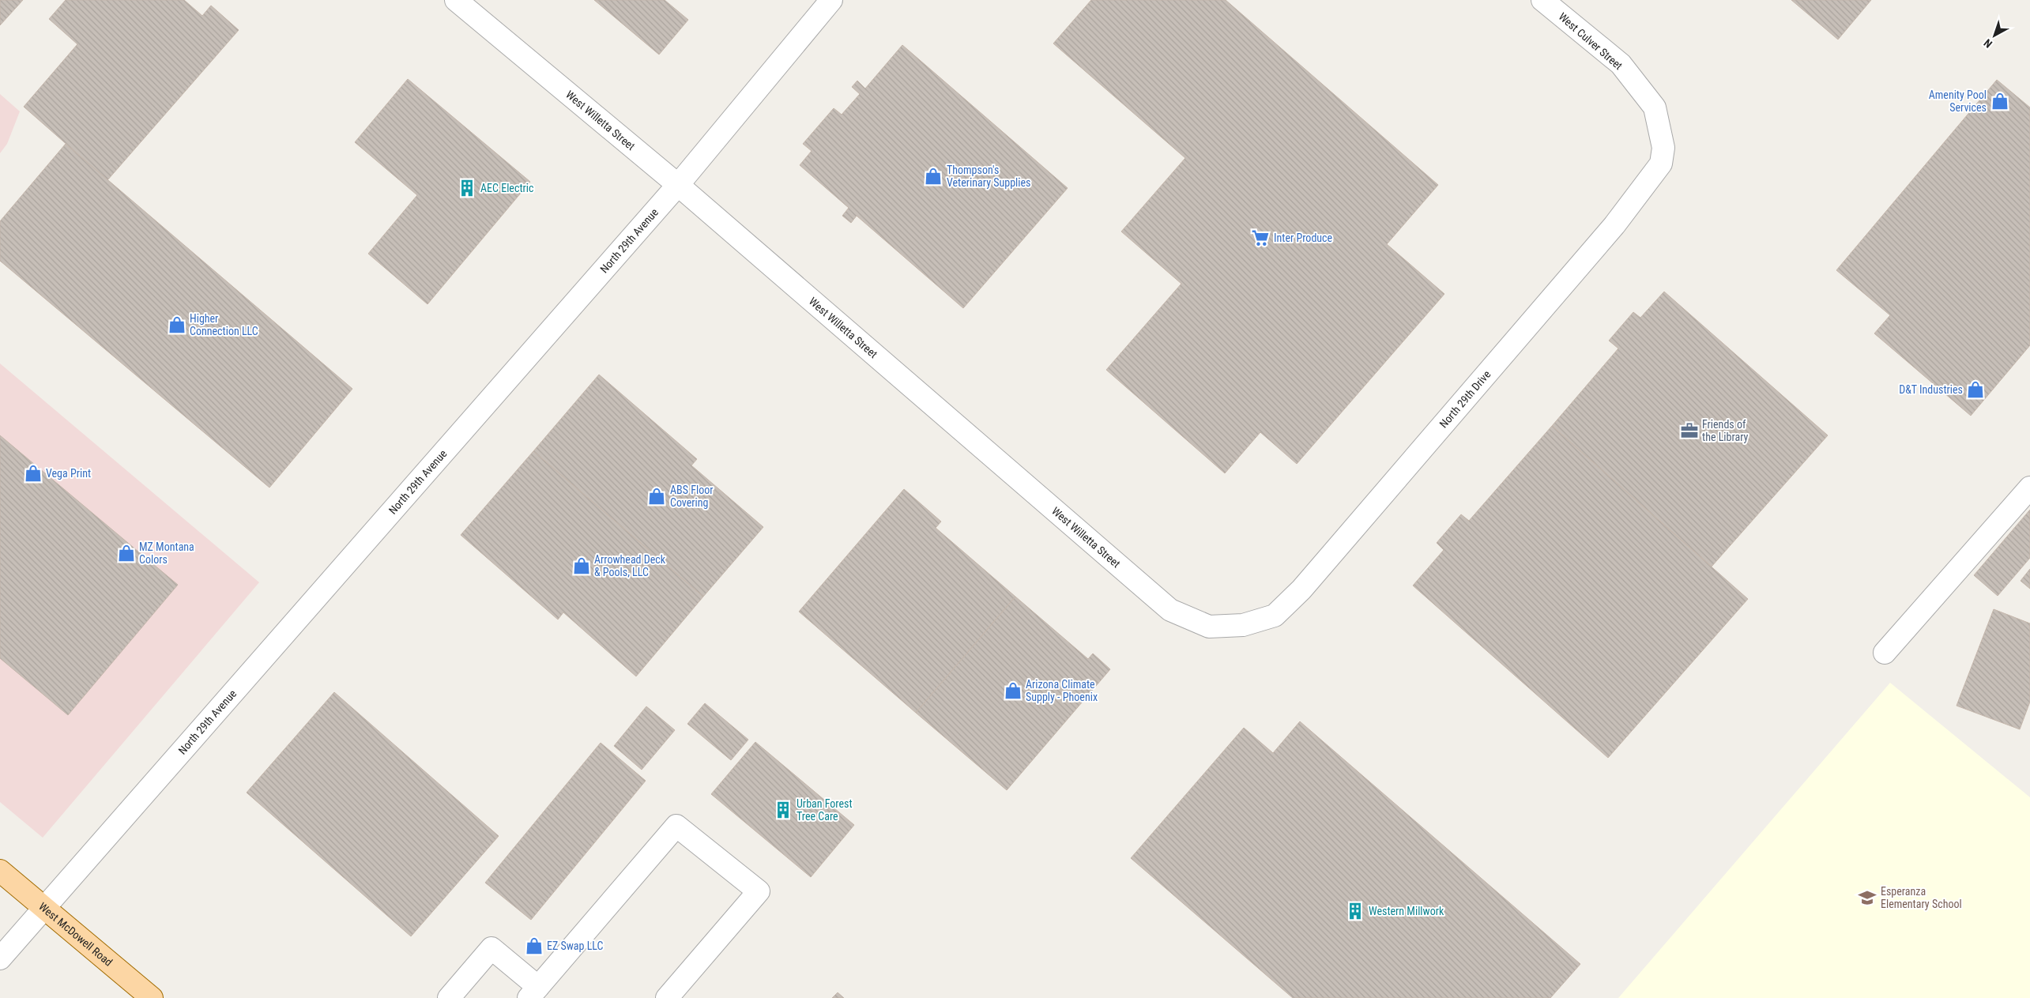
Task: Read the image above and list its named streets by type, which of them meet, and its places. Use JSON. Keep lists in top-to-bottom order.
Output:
{
  "streets": {
    "main road": ["West McDowell Road"],
    "street": [
      "West Culver Street",
      "West Willetta Street",
      "North 29th Avenue",
      "North 29th Drive"
    ]
  },
  "crossings": [
    ["West Culver Street", "North 29th Drive"],
    ["West Willetta Street", "North 29th Avenue"],
    ["West Willetta Street", "North 29th Drive"],
    ["North 29th Avenue", "West McDowell Road"]
  ],
  "places": {
    "shop": [
      "Amenity Pool Services",
      "Thompson's Veterinary Supplies",
      "Higher Connection LLC",
      "D&T Industries",
      "Vega Print",
      "ABS Floor Covering",
      "MZ Montana Colors",
      "Arrowhead Deck & Pools, LLC",
      "Arizona Climate Supply - Phoenix",
      "EZ Swap LLC"
    ],
    "building": ["AEC Electric", "Urban Forest Tree Care", "Western Millwork"],
    "supermarket": ["Inter Produce"],
    "office": ["Friends of the Library"],
    "school or university": ["Esperanza Elementary School"]
  },
  "north": "bottom left"
}
